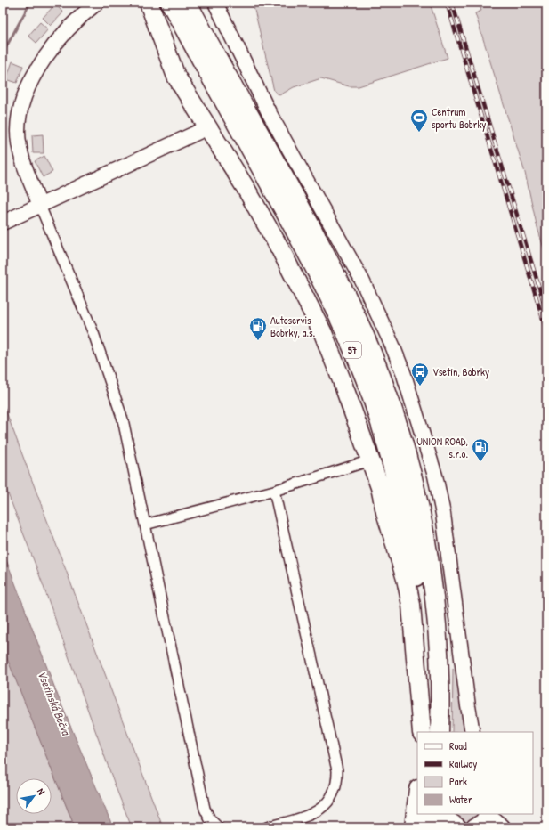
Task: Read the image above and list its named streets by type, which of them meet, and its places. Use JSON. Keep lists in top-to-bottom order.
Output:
{
  "streets": {
    "highway": ["57"]
  },
  "water": ["Vsetínská Bečva"],
  "places": {
    "sports": ["Centrum sportu Bobrky"],
    "fuel station": ["Autoservis Bobrky, a.s.", "UNION ROAD, s.r.o."],
    "bus stop": ["Vsetín, Bobrky"]
  },
  "legend": [
    "Road",
    "Railway",
    "Park",
    "Water"
  ],
  "north": "top right"
}
